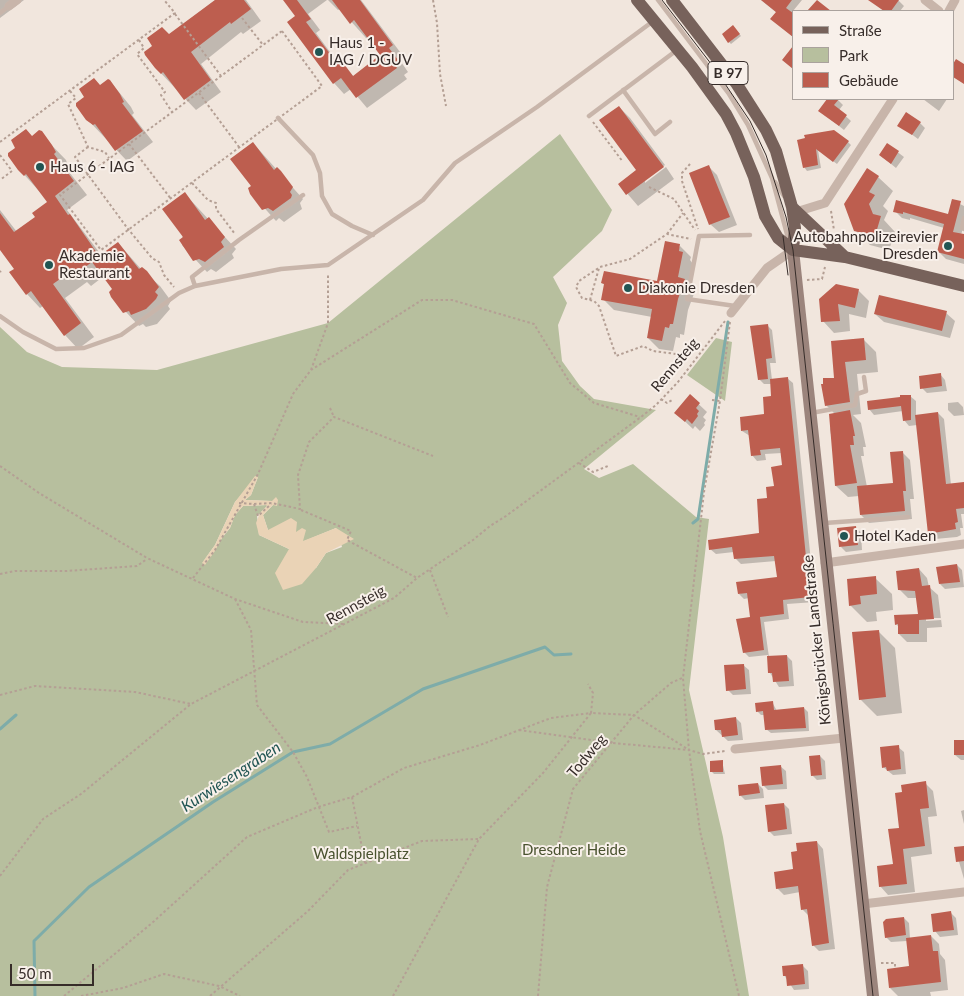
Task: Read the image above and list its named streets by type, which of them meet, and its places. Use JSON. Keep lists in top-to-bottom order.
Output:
{
  "streets": {
    "main road": ["B 97", "Königsbrücker Landstraße"],
    "path": ["Rennsteig", "Todweg"]
  },
  "crossings": [
    ["B 97", "Königsbrücker Landstraße"]
  ],
  "water": ["Kurwiesengraben"],
  "parks": ["Dresdner Heide", "Waldspielplatz"],
  "places": [
    "Haus 1 - IAG / DGUV",
    "Haus 6 - IAG",
    "Autobahnpolizeirevier Dresden",
    "Akademie Restaurant",
    "Diakonie Dresden",
    "Hotel Kaden"
  ],
  "legend": ["Straße", "Park", "Gebäude"],
  "scale_bar": "50 m"
}
